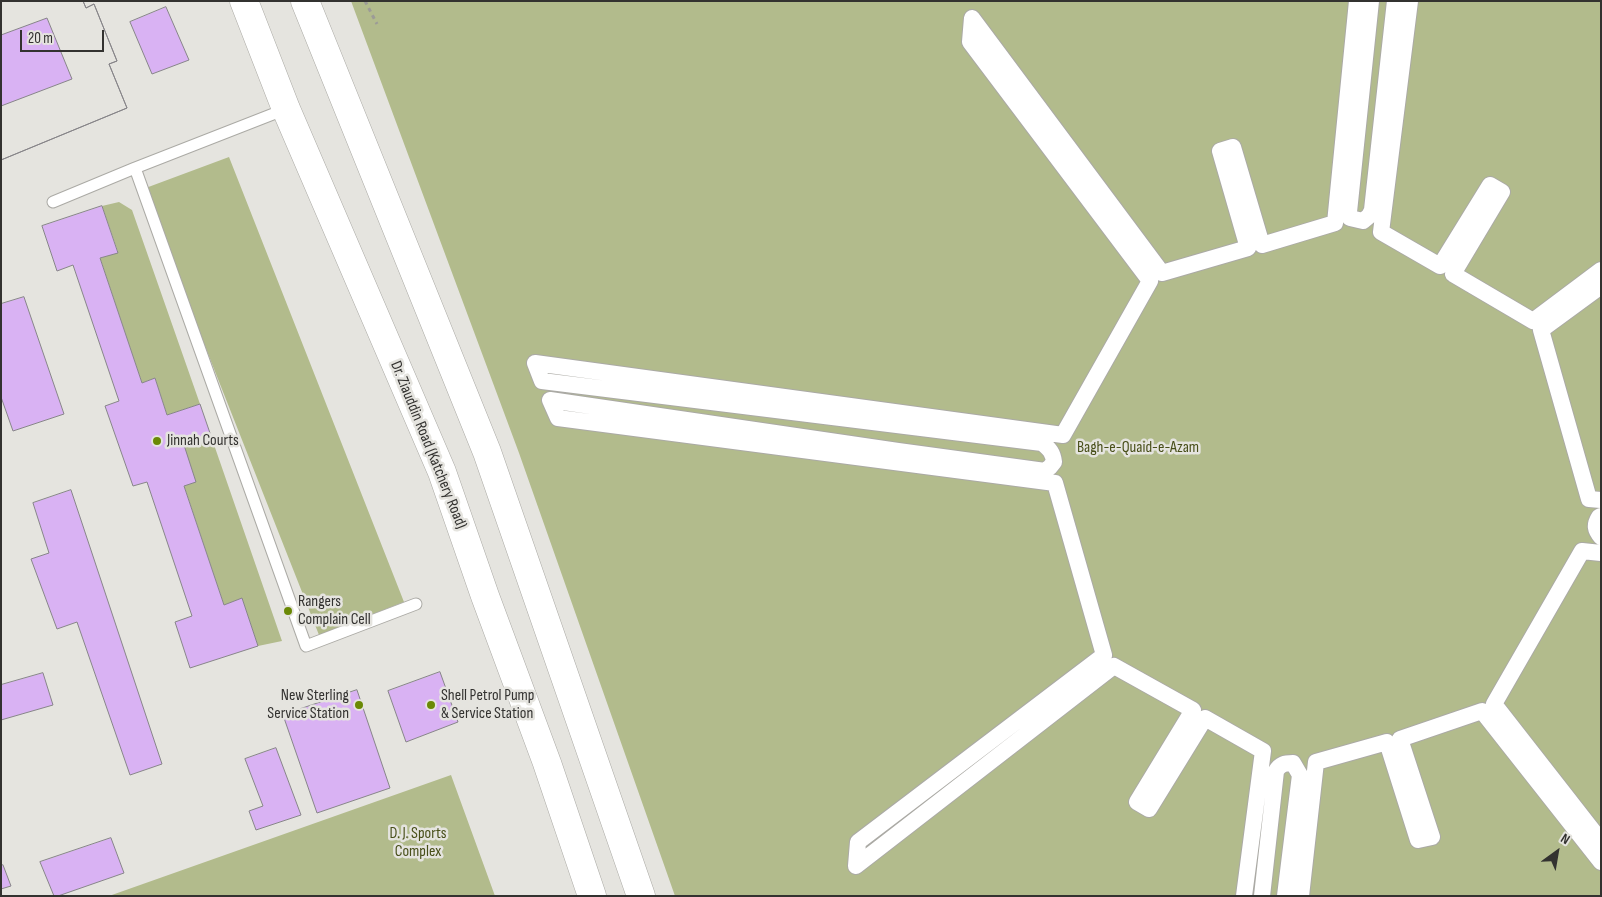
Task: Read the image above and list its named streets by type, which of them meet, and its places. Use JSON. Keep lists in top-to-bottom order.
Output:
{
  "streets": {
    "main road": ["Dr. Ziauddin Road (Katchery Road)"]
  },
  "parks": ["Bagh-e-Quaid-e-Azam", "D. J. Sports Complex"],
  "places": [
    "Jinnah Courts",
    "Rangers Complain Cell",
    "New Sterling Service Station",
    "Shell Petrol Pump & Service Station"
  ],
  "scale_bar": "20 m",
  "north": "top right"
}
